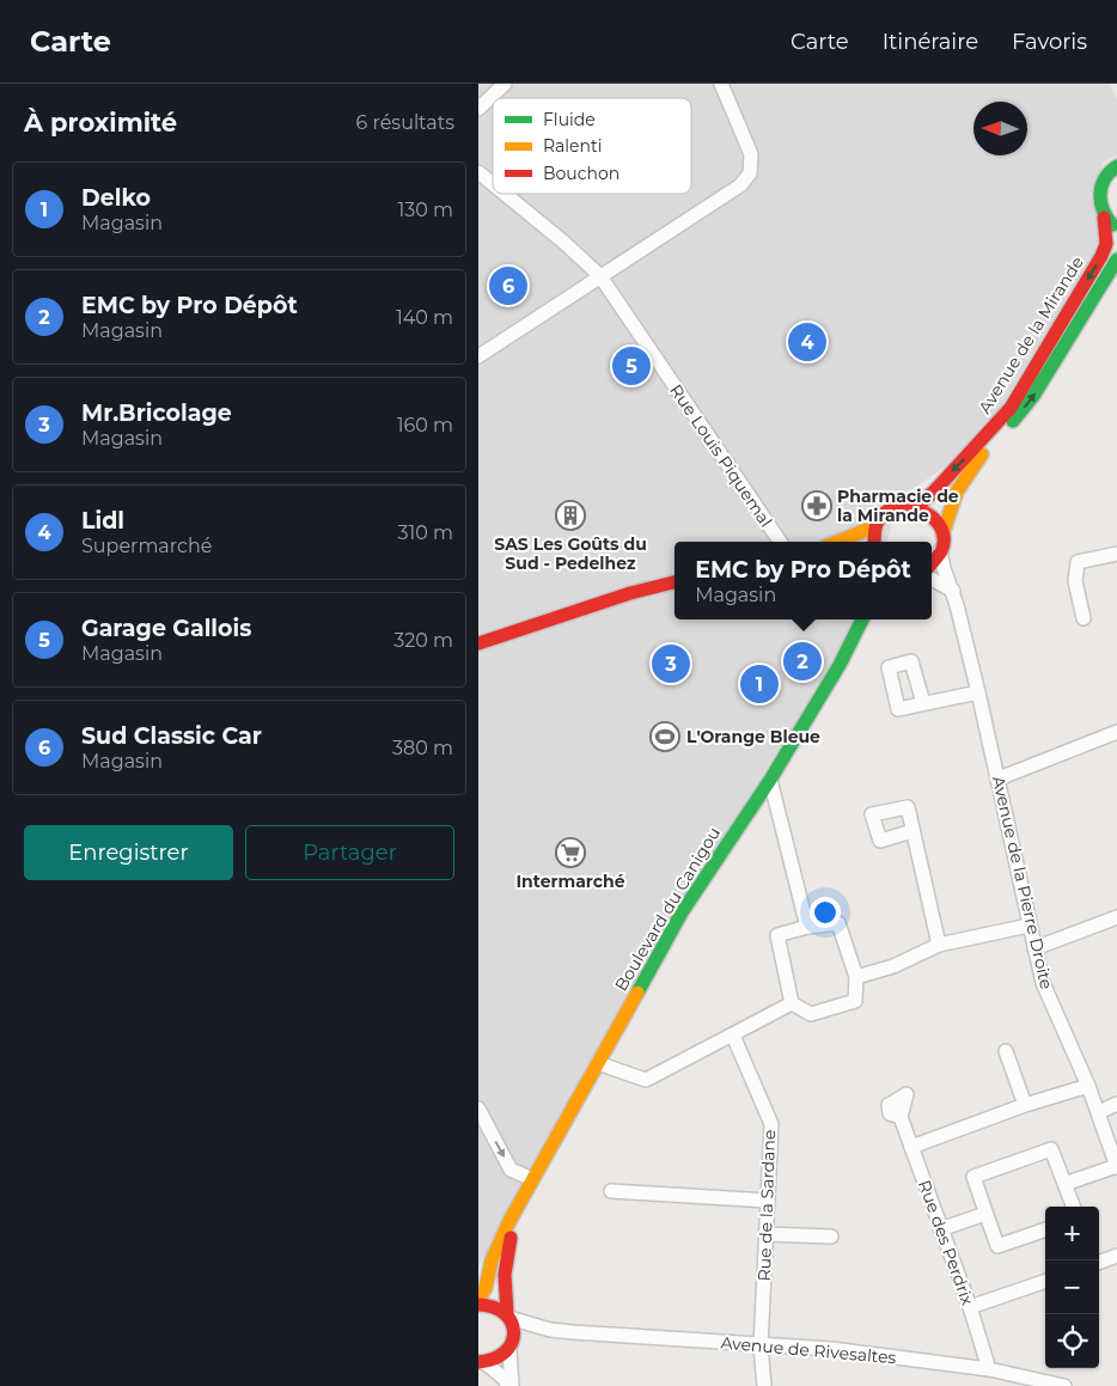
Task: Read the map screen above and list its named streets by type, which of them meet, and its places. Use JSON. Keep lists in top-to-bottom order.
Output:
{
  "streets": {
    "main road": ["Avenue de la Mirande", "Boulevard du Canigou"],
    "street": [
      "Rue Louis Piquemal",
      "Avenue de la Pierre Droite",
      "Rue de la Sardane",
      "Rue des Perdrix",
      "Avenue de Rivesaltes"
    ]
  },
  "crossings": [
    ["Avenue de la Mirande", "Avenue de la Pierre Droite"],
    ["Boulevard du Canigou", "Avenue de Rivesaltes"],
    ["Rue de la Sardane", "Avenue de Rivesaltes"],
    ["Rue des Perdrix", "Avenue de Rivesaltes"]
  ],
  "places": {
    "pharmacy": ["Pharmacie de la Mirande"],
    "building": ["SAS Les Goûts du Sud - Pedelhez"],
    "sports": ["L'Orange Bleue"],
    "supermarket": ["Intermarché"]
  },
  "legend": ["Fluide", "Ralenti", "Bouchon"],
  "north": "left",
  "page": {
    "header": "Carte",
    "nav": ["Carte", "Itinéraire", "Favoris"],
    "heading": ["À proximité", "6 résultats"],
    "list": [
      {
        "mark": "1",
        "name": "Delko",
        "note": "Magasin",
        "value": "130 m"
      },
      {
        "mark": "2",
        "name": "EMC by Pro Dépôt",
        "note": "Magasin",
        "value": "140 m"
      },
      {
        "mark": "3",
        "name": "Mr.Bricolage",
        "note": "Magasin",
        "value": "160 m"
      },
      {
        "mark": "4",
        "name": "Lidl",
        "note": "Supermarché",
        "value": "310 m"
      },
      {
        "mark": "5",
        "name": "Garage Gallois",
        "note": "Magasin",
        "value": "320 m"
      },
      {
        "mark": "6",
        "name": "Sud Classic Car",
        "note": "Magasin",
        "value": "380 m"
      }
    ],
    "pins": [
      "6",
      "4",
      "5",
      "2",
      "3",
      "1"
    ],
    "popup": ["EMC by Pro Dépôt", "Magasin"],
    "buttons": ["Enregistrer", "Partager"],
    "map_buttons": ["+", "−"]
  }
}
